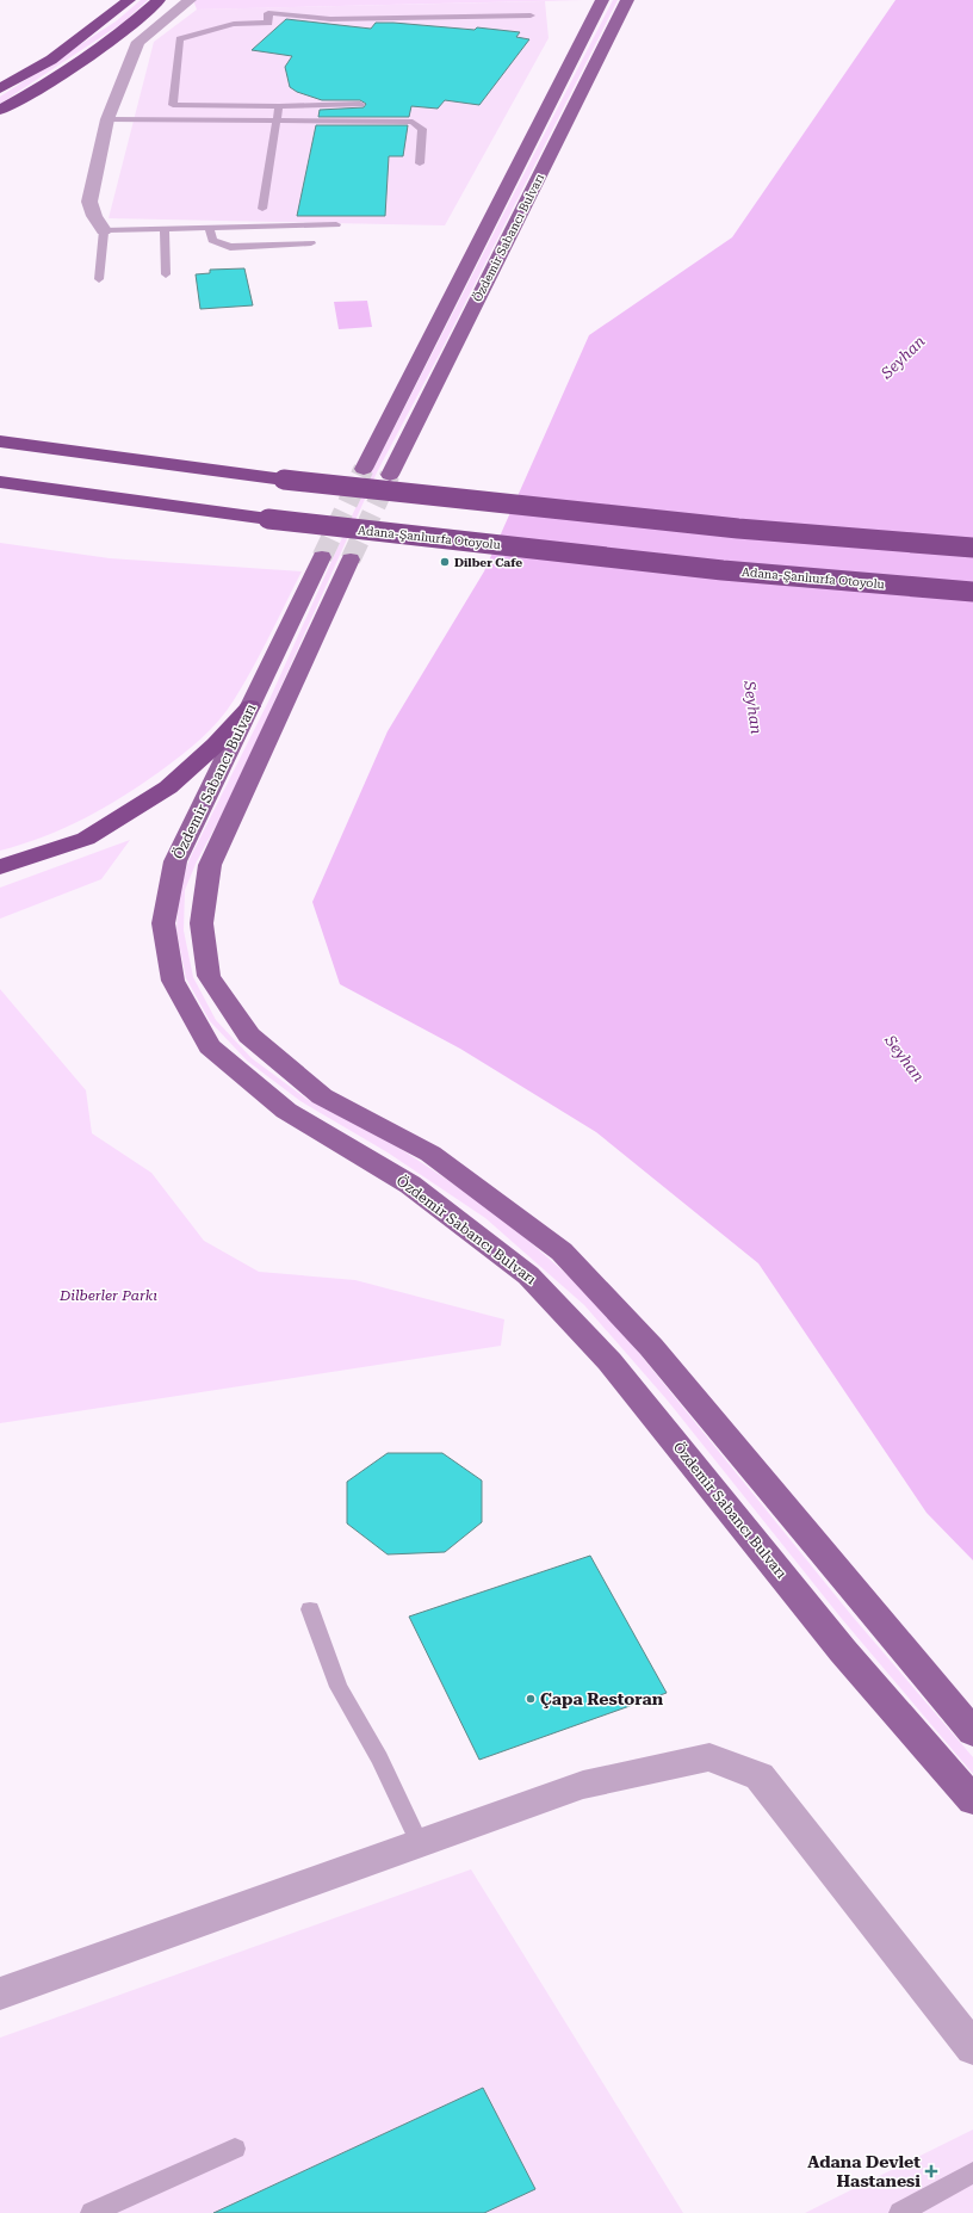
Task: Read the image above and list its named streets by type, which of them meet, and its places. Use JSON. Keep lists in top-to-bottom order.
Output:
{
  "streets": {
    "highway": ["Adana-Şanlıurfa Otoyolu"],
    "main road": ["Özdemir Sabancı Bulvarı"]
  },
  "water": ["Seyhan"],
  "parks": ["Dilberler Parkı"],
  "places": {
    "other": ["Dilber Cafe", "Çapa Restoran"],
    "health": ["Adana Devlet Hastanesi"]
  }
}
